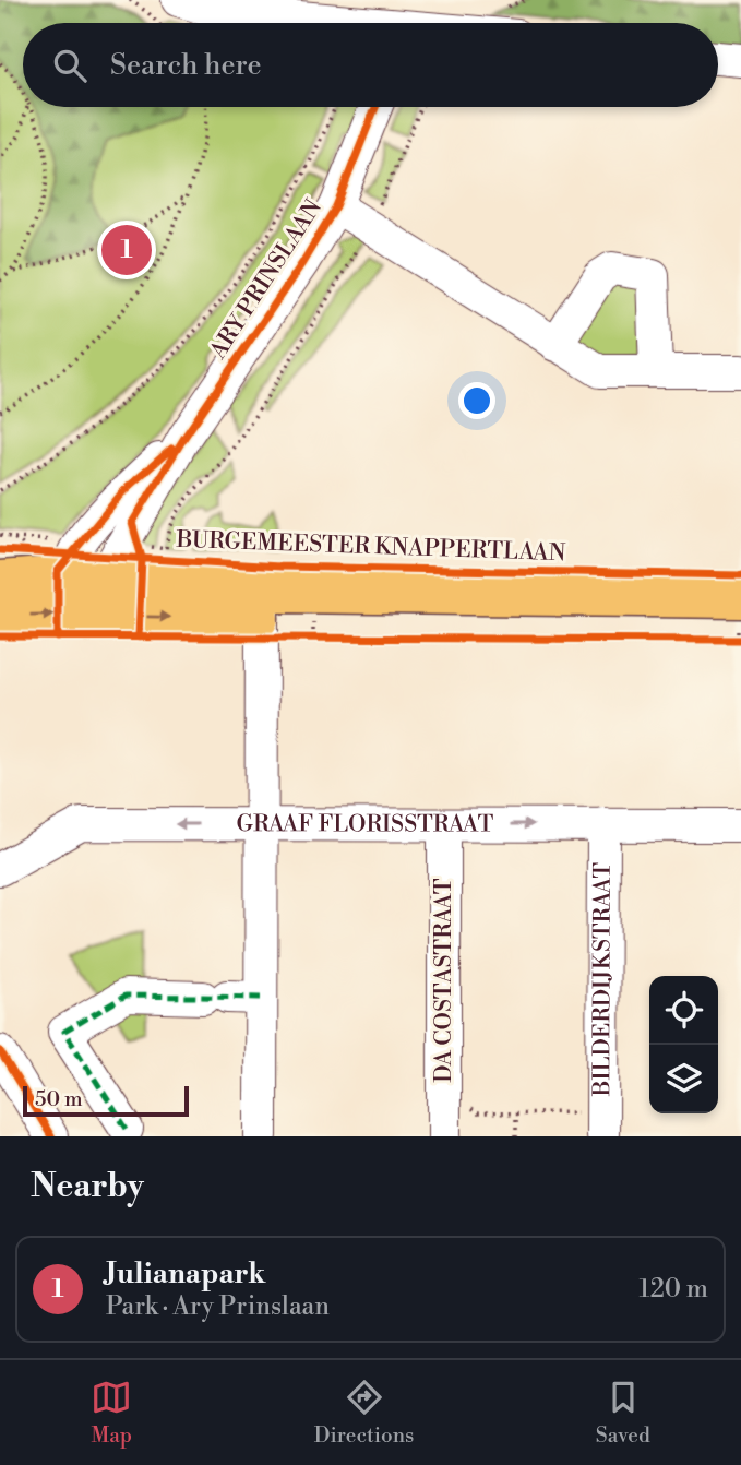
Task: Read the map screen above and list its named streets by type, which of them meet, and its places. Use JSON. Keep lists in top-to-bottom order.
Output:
{
  "streets": {
    "main road": ["BURGEMEESTER KNAPPERTLAAN"],
    "street": [
      "ARY PRINSLAAN",
      "GRAAF FLORISSTRAAT",
      "DA COSTASTRAAT",
      "BILDERDIJKSTRAAT"
    ]
  },
  "crossings": [
    ["ARY PRINSLAAN", "BURGEMEESTER KNAPPERTLAAN"],
    ["GRAAF FLORISSTRAAT", "DA COSTASTRAAT"],
    ["GRAAF FLORISSTRAAT", "BILDERDIJKSTRAAT"]
  ],
  "scale_bar": "50 m",
  "page": {
    "search": "Search here",
    "pins": "1",
    "scale": "50 m",
    "heading": "Nearby",
    "list": [
      {
        "mark": "1",
        "name": "Julianapark",
        "note": "Park · Ary Prinslaan",
        "value": "120 m"
      }
    ],
    "nav": ["Map", "Directions", "Saved"]
  }
}
